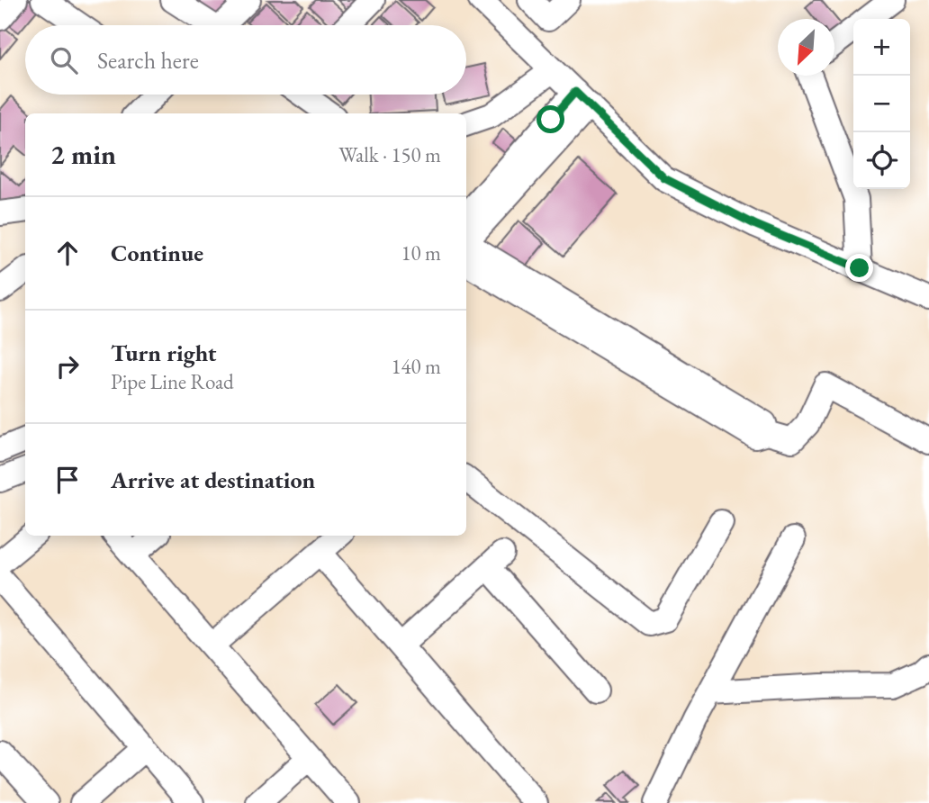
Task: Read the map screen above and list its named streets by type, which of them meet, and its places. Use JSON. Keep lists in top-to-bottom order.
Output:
{
  "north": "bottom left",
  "page": {
    "map_buttons": ["+", "−"],
    "search": "Search here",
    "heading": ["2 min", "Walk · 150 m"],
    "list": [
      ["Continue", "10 m"],
      ["Turn right", "Pipe Line Road", "140 m"],
      "Arrive at destination"
    ]
  }
}
